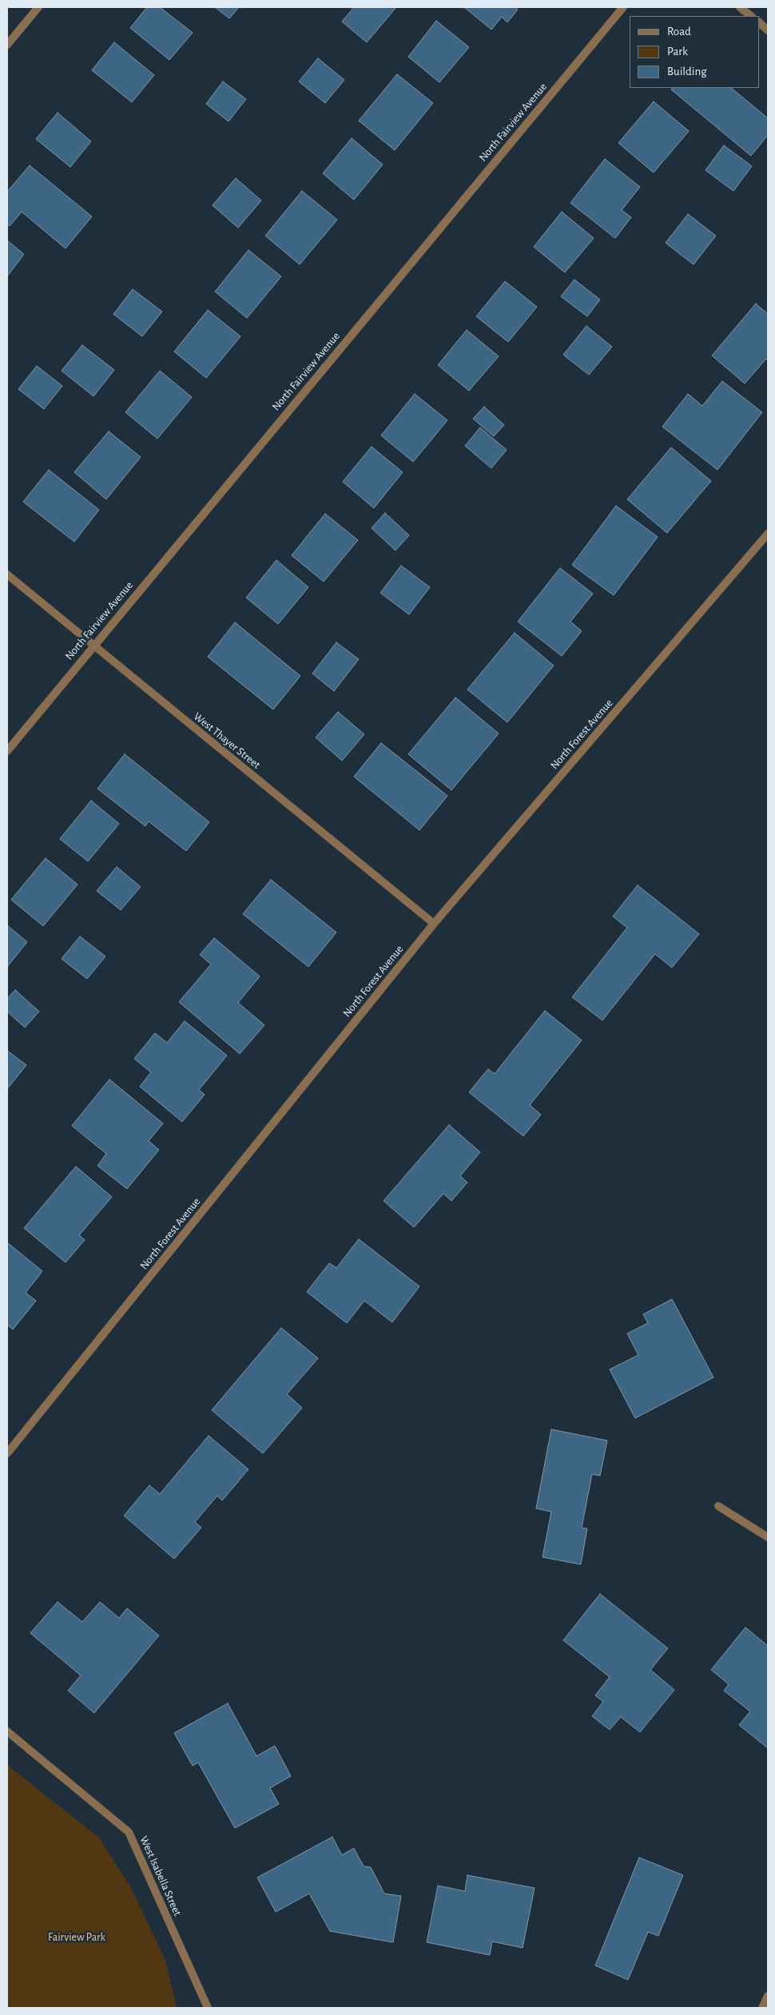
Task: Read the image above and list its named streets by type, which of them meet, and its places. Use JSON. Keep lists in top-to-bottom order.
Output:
{
  "streets": {
    "street": [
      "North Fairview Avenue",
      "North Forest Avenue",
      "West Thayer Street",
      "West Isabella Street"
    ]
  },
  "crossings": [
    ["North Fairview Avenue", "West Thayer Street"],
    ["North Forest Avenue", "West Thayer Street"]
  ],
  "parks": ["Fairview Park"],
  "legend": ["Road", "Park", "Building"]
}
